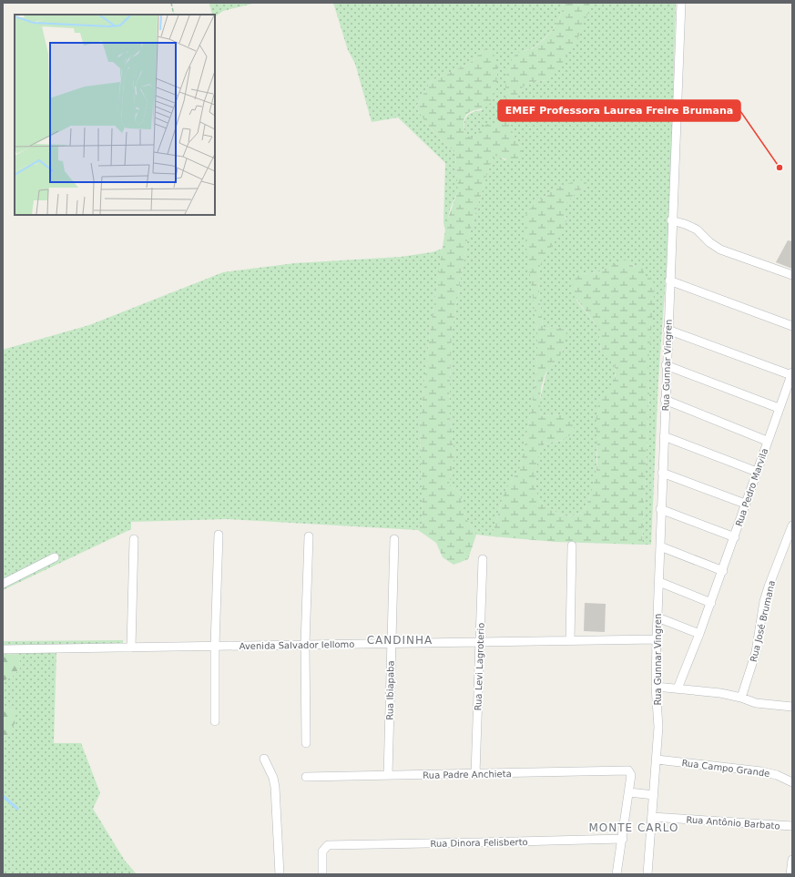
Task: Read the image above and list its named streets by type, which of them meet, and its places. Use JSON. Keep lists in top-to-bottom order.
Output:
{
  "streets": {
    "street": [
      "Rua Gunnar Vingren",
      "Rua Pedro Marvila",
      "Rua José Brumana",
      "Avenida Salvador Iellomo",
      "Rua Levi Lagroterio",
      "Rua Ibiapaba",
      "Rua Campo Grande",
      "Rua Padre Anchieta",
      "Rua Antônio Barbato",
      "Rua Dinora Felisberto"
    ]
  },
  "crossings": [
    ["Rua Gunnar Vingren", "Avenida Salvador Iellomo"],
    ["Rua Gunnar Vingren", "Rua Campo Grande"],
    ["Rua Gunnar Vingren", "Rua Antônio Barbato"],
    ["Avenida Salvador Iellomo", "Rua Levi Lagroterio"],
    ["Avenida Salvador Iellomo", "Rua Ibiapaba"],
    ["Rua Levi Lagroterio", "Rua Padre Anchieta"],
    ["Rua Ibiapaba", "Rua Padre Anchieta"]
  ],
  "districts": ["CANDINHA", "MONTE CARLO"],
  "places": ["EMEF Professora Laurea Freire Brumana"]
}
